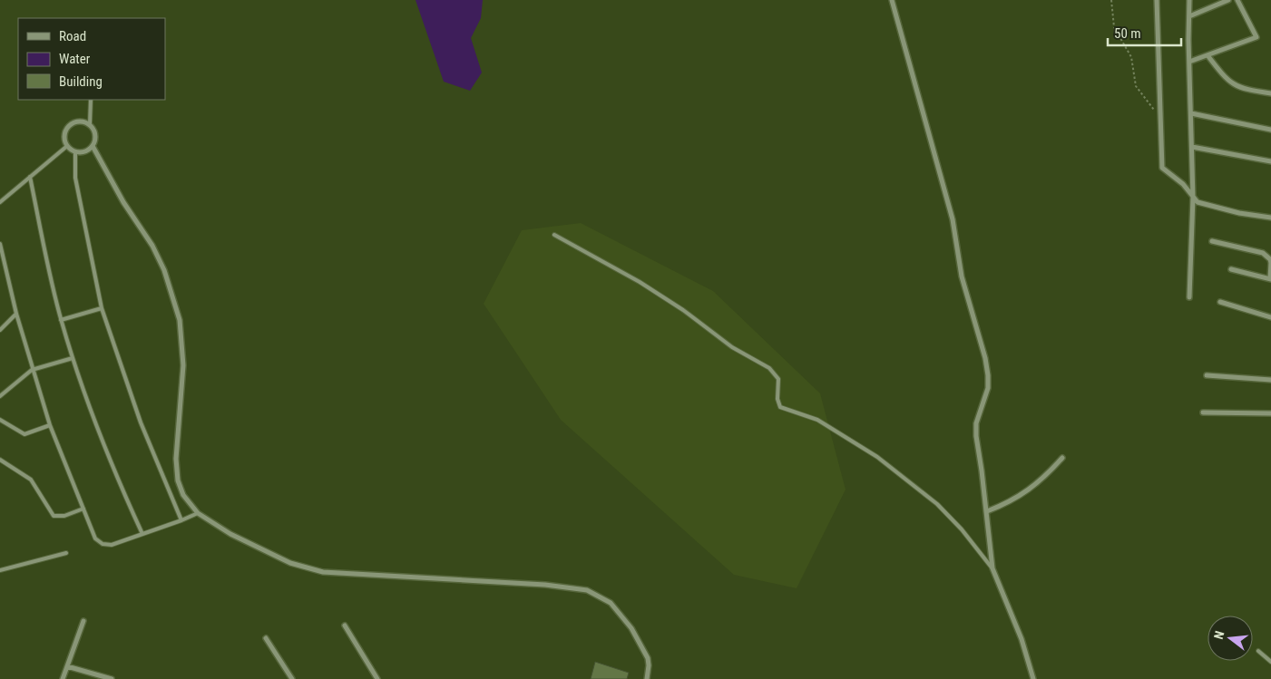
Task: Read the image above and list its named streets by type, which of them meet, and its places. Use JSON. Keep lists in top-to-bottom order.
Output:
{
  "legend": ["Road", "Water", "Building"],
  "scale_bar": "50 m",
  "north": "left"
}
